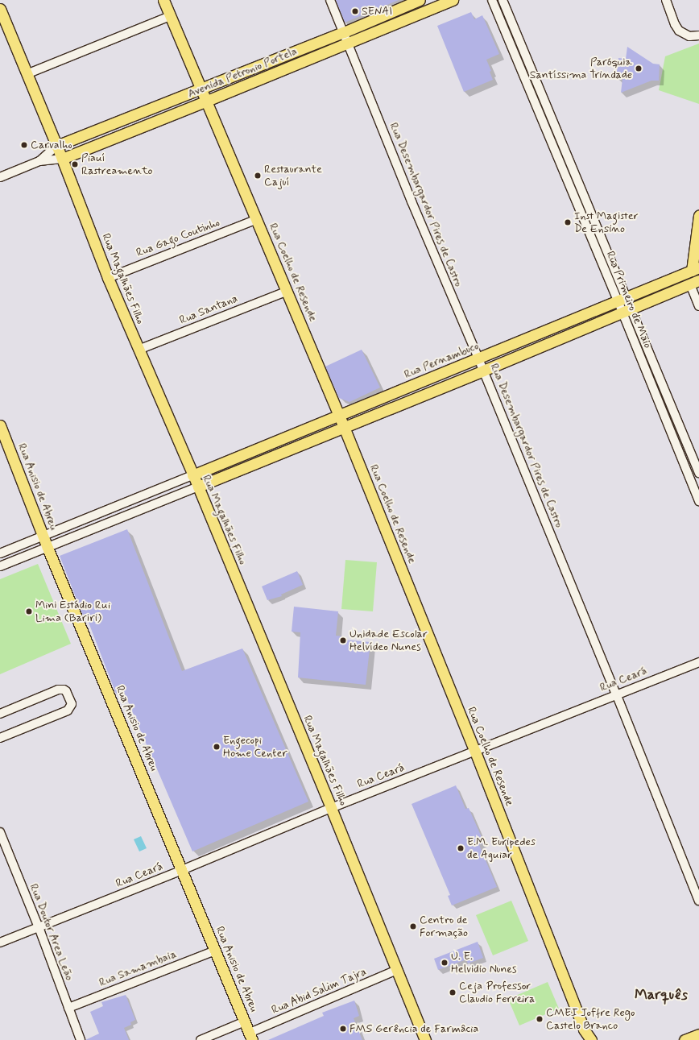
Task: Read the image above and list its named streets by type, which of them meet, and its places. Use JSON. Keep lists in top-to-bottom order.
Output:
{
  "streets": {
    "main road": [
      "Avenida Petronio Portela",
      "Rua Coelho de Resende",
      "Rua Magalhães Filho",
      "Rua Pernambuco",
      "Rua Anisio de Abreu"
    ],
    "street": [
      "Rua Desembargardor Pires de Castro",
      "Rua Gago Coutinho",
      "Rua Primeiro de Maio",
      "Rua Santana",
      "Rua Ceará",
      "Rua Doutor Area Leão",
      "Rua Samambaia",
      "Rua Abid Salim Tajra"
    ]
  },
  "crossings": [
    ["Avenida Petronio Portela", "Rua Desembargardor Pires de Castro"],
    ["Avenida Petronio Portela", "Rua Coelho de Resende"],
    ["Avenida Petronio Portela", "Rua Magalhães Filho"],
    ["Rua Desembargardor Pires de Castro", "Rua Pernambuco"],
    ["Rua Desembargardor Pires de Castro", "Rua Ceará"],
    ["Rua Gago Coutinho", "Rua Coelho de Resende"],
    ["Rua Gago Coutinho", "Rua Magalhães Filho"],
    ["Rua Coelho de Resende", "Rua Santana"],
    ["Rua Coelho de Resende", "Rua Pernambuco"],
    ["Rua Coelho de Resende", "Rua Ceará"],
    ["Rua Magalhães Filho", "Rua Santana"],
    ["Rua Magalhães Filho", "Rua Pernambuco"],
    ["Rua Magalhães Filho", "Rua Ceará"],
    ["Rua Magalhães Filho", "Rua Abid Salim Tajra"],
    ["Rua Primeiro de Maio", "Rua Pernambuco"],
    ["Rua Anisio de Abreu", "Rua Ceará"],
    ["Rua Anisio de Abreu", "Rua Samambaia"],
    ["Rua Anisio de Abreu", "Rua Abid Salim Tajra"],
    ["Rua Ceará", "Rua Doutor Area Leão"],
    ["Rua Doutor Area Leão", "Rua Samambaia"]
  ],
  "districts": ["Marquês"],
  "places": [
    "SENAI",
    "Paróquia Santíssima Trindade",
    "Carvalho",
    "Piauí Rastreamento",
    "Restaurante Cajuí",
    "Inst Magister De Ensino",
    "Mini Estádio Rui Lima (Bariri)",
    "Unidade Escolar Helvídeo Nunes",
    "Engecopi Home Center",
    "E.M. Euripedes de Aguiar",
    "Centro de Formação",
    "U. E. Helvidio Nunes",
    "Ceja Professor Claudio Ferreira",
    "CMEI Joffre Rego Castelo Branco",
    "FMS Gerência de Farmâcia"
  ]
}
